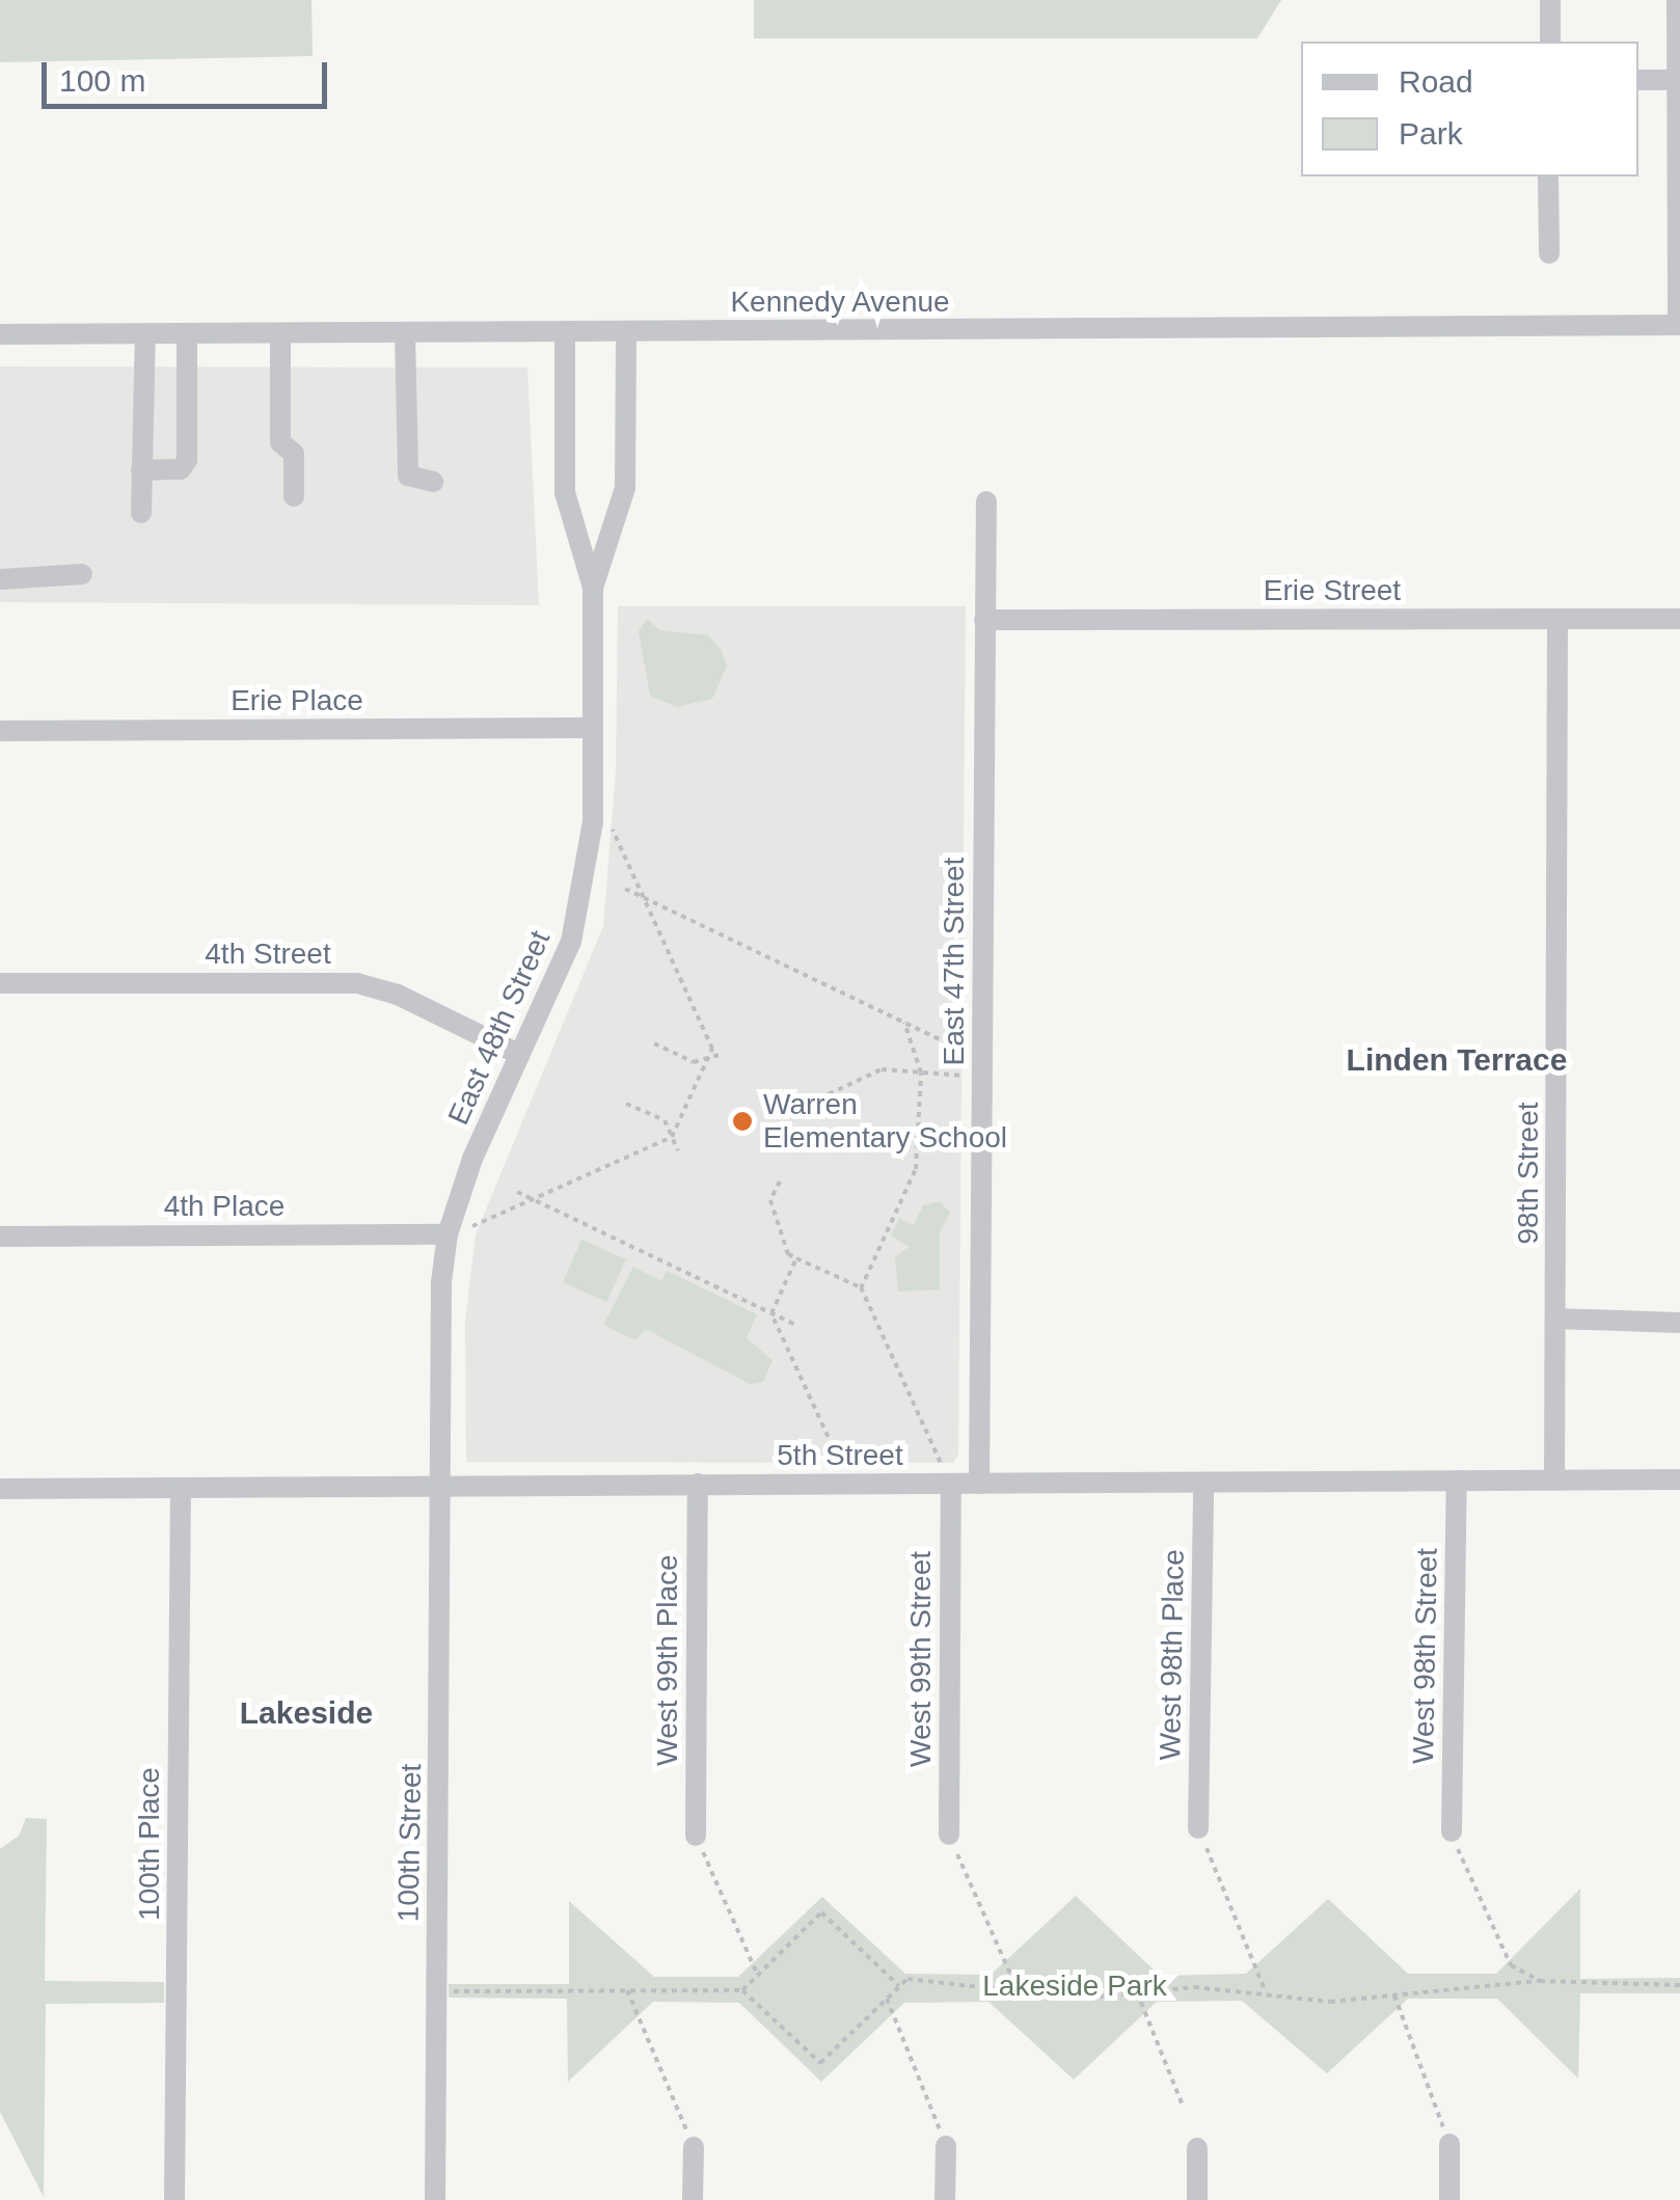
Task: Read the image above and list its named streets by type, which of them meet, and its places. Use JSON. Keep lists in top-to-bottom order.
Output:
{
  "streets": {
    "street": [
      "Kennedy Avenue",
      "Erie Street",
      "Erie Place",
      "4th Street",
      "East 47th Street",
      "East 48th Street",
      "98th Street",
      "4th Place",
      "5th Street",
      "West 98th Place",
      "West 98th Street",
      "West 99th Street",
      "West 99th Place",
      "100th Street",
      "100th Place"
    ]
  },
  "crossings": [
    ["Kennedy Avenue", "East 48th Street"],
    ["Erie Street", "East 47th Street"],
    ["Erie Street", "98th Street"],
    ["Erie Place", "East 48th Street"],
    ["4th Street", "East 48th Street"],
    ["East 47th Street", "5th Street"],
    ["East 48th Street", "4th Place"],
    ["East 48th Street", "5th Street"],
    ["East 48th Street", "100th Street"],
    ["98th Street", "5th Street"],
    ["5th Street", "West 98th Place"],
    ["5th Street", "West 98th Street"],
    ["5th Street", "West 99th Street"],
    ["5th Street", "West 99th Place"],
    ["5th Street", "100th Street"],
    ["5th Street", "100th Place"]
  ],
  "districts": ["Linden Terrace", "Lakeside"],
  "parks": ["Lakeside Park"],
  "places": ["Warren Elementary School"],
  "legend": ["Road", "Park"],
  "scale_bar": "100 m"
}
